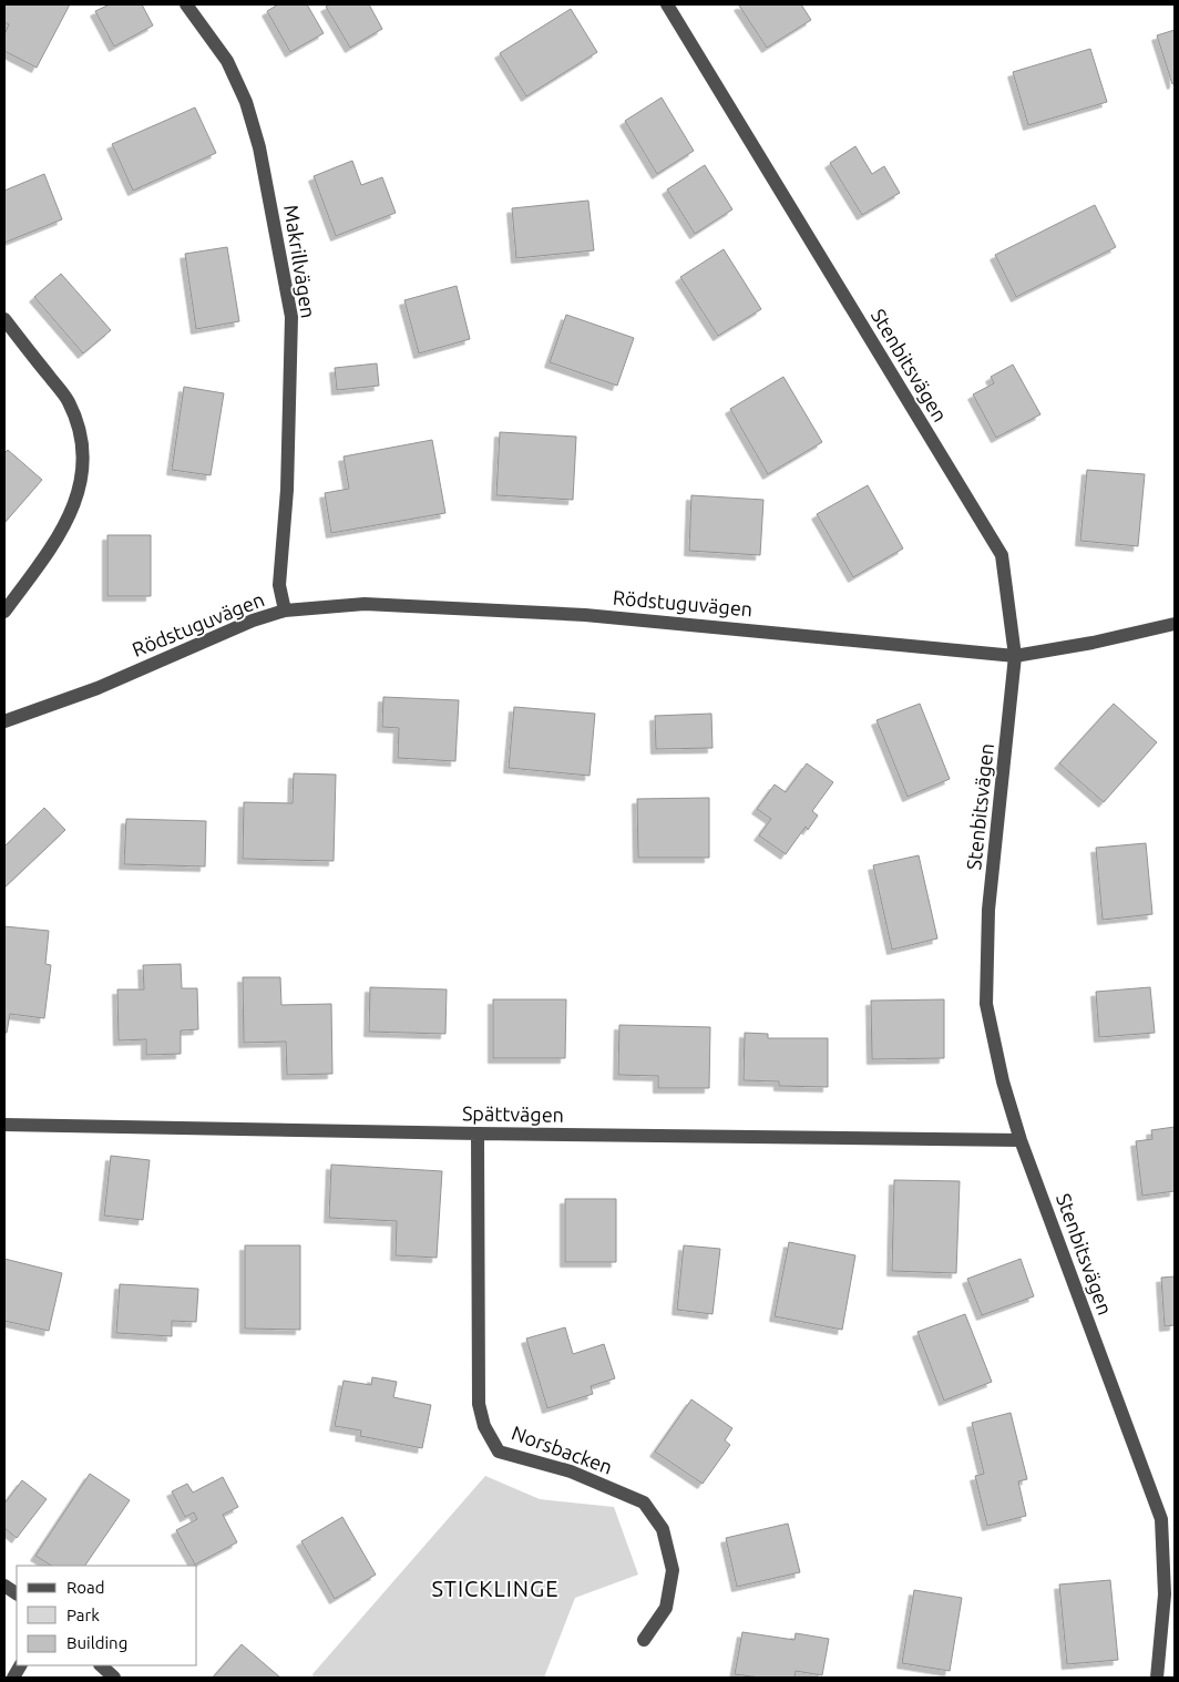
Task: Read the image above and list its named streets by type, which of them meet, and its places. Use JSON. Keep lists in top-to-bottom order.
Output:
{
  "streets": {
    "street": [
      "Makrillvägen",
      "Stenbitsvägen",
      "Rödstuguvägen",
      "Spättvägen",
      "Norsbacken"
    ]
  },
  "crossings": [
    ["Makrillvägen", "Rödstuguvägen"],
    ["Stenbitsvägen", "Rödstuguvägen"],
    ["Stenbitsvägen", "Spättvägen"],
    ["Spättvägen", "Norsbacken"]
  ],
  "districts": ["STICKLINGE"],
  "legend": ["Road", "Park", "Building"]
}
